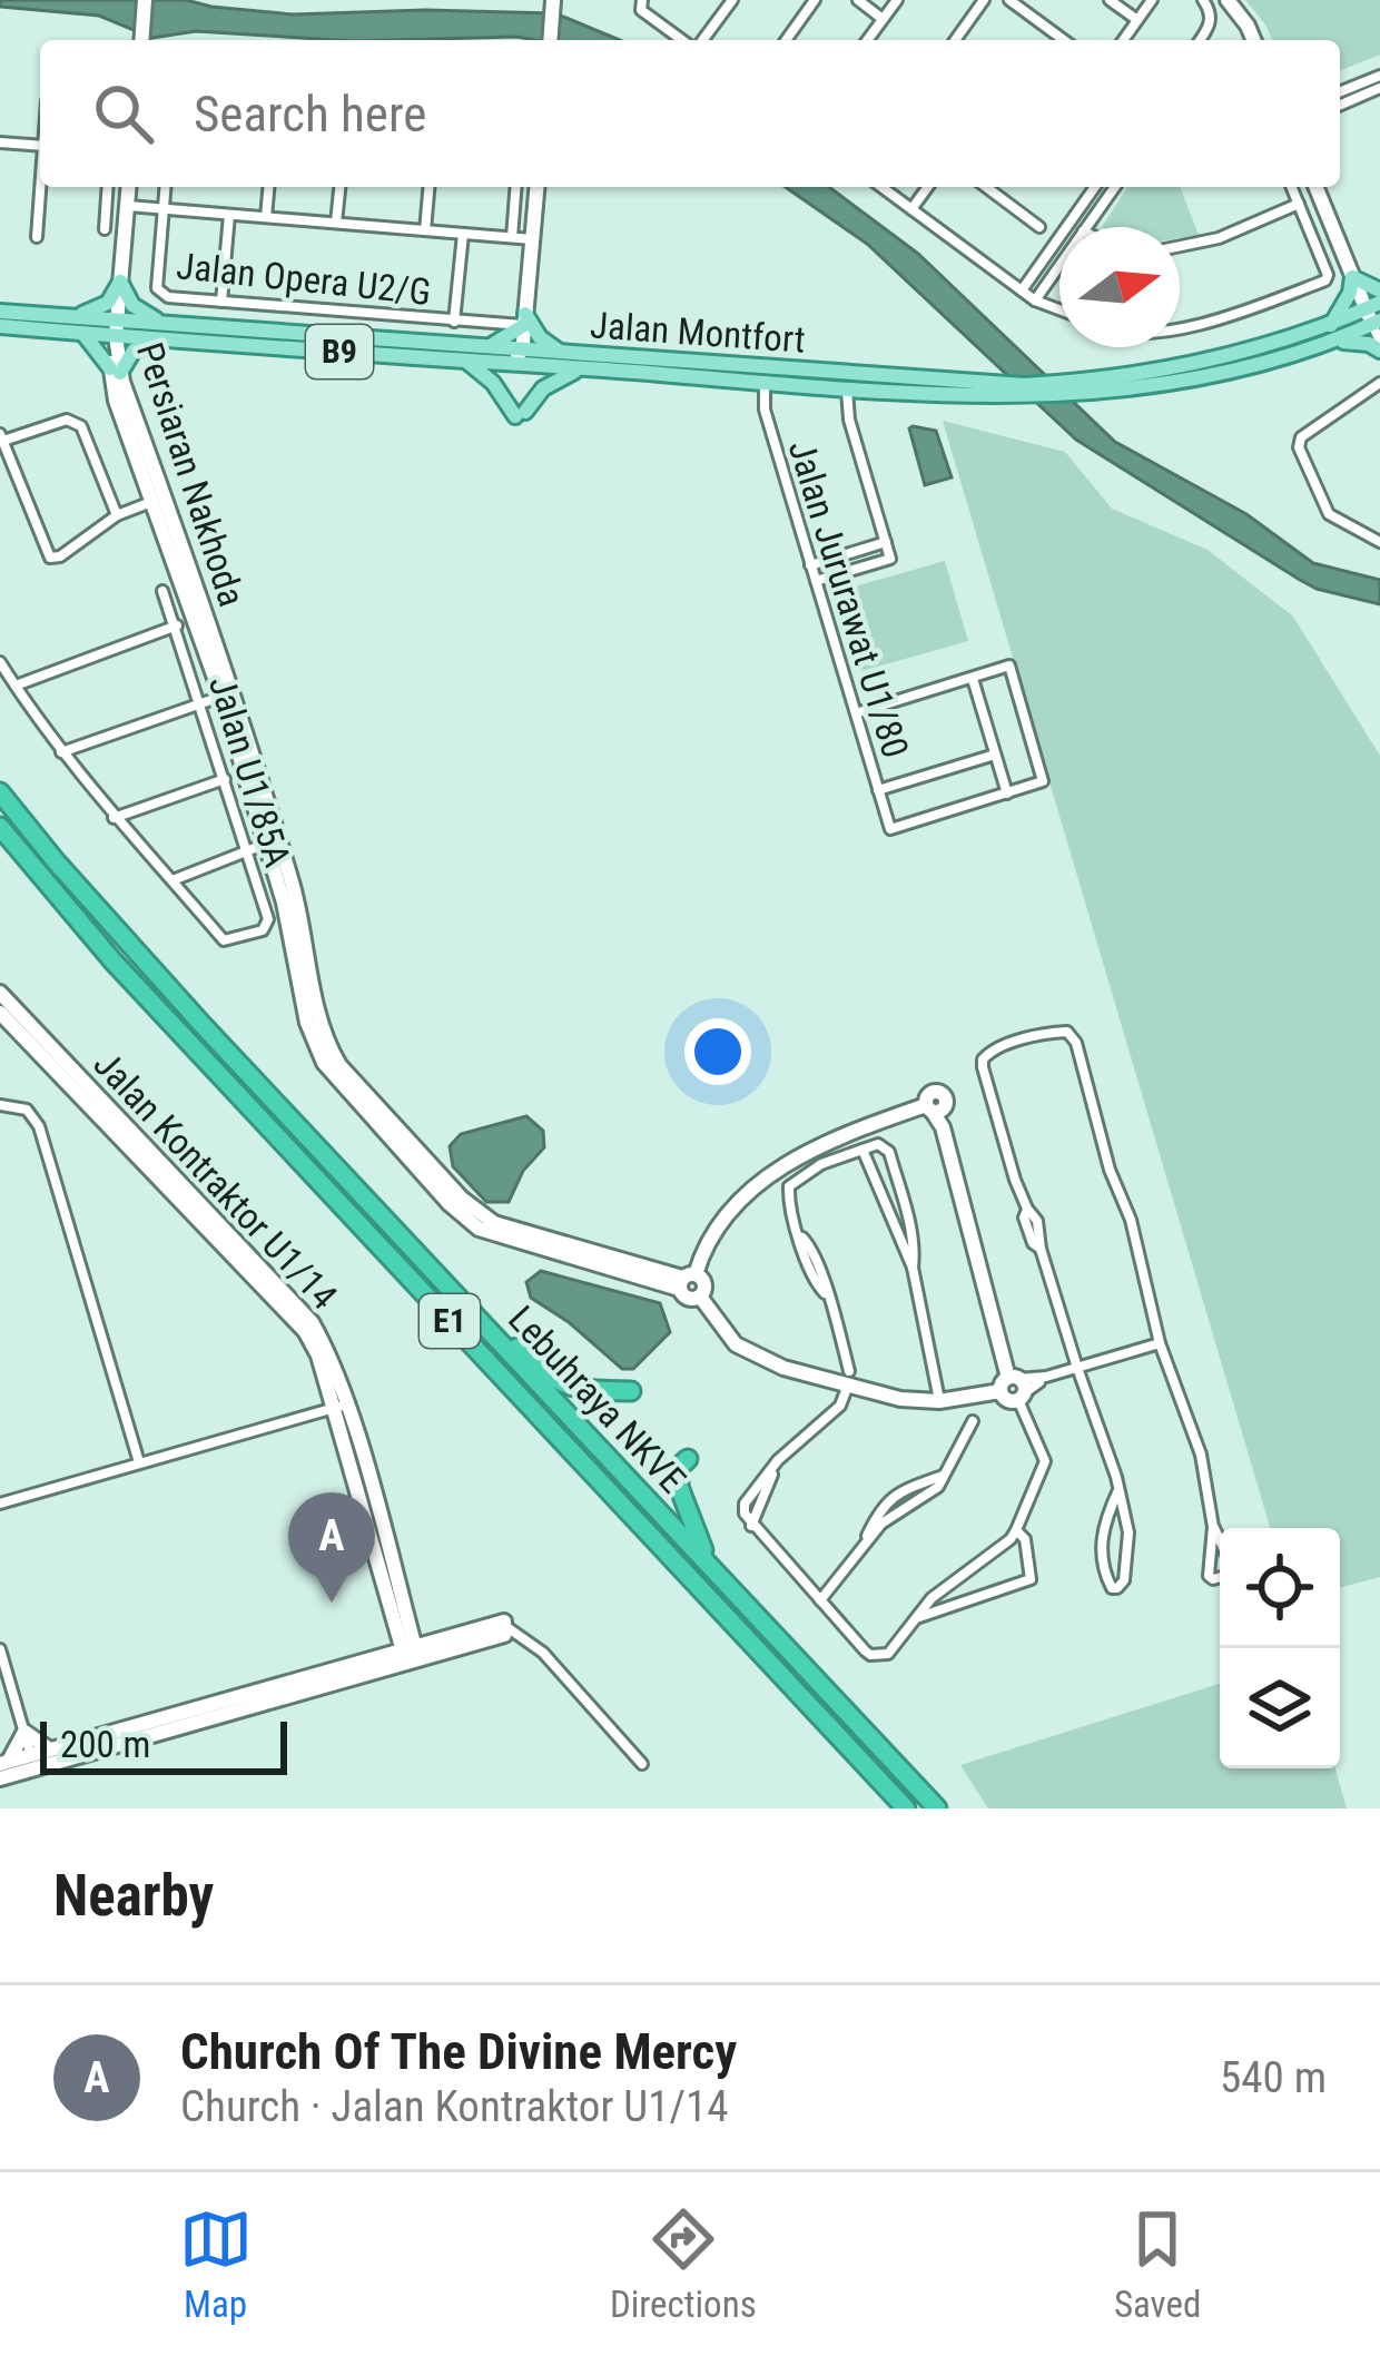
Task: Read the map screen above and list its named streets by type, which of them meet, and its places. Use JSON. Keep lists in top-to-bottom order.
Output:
{
  "streets": {
    "highway": ["E1", "Lebuhraya NKVE"],
    "main road": ["Jalan Montfort", "B9"],
    "street": [
      "Jalan Opera U2/G",
      "Persiaran Nakhoda",
      "Jalan Jururawat U1/80",
      "Jalan U1/85A",
      "Jalan Kontraktor U1/14"
    ]
  },
  "crossings": [
    ["Jalan Montfort", "Persiaran Nakhoda"],
    ["Jalan Montfort", "Jalan Jururawat U1/80"]
  ],
  "scale_bar": "200 m",
  "north": "right",
  "page": {
    "search": "Search here",
    "pins": "A",
    "scale": "200 m",
    "heading": "Nearby",
    "list": [
      {
        "mark": "A",
        "name": "Church Of The Divine Mercy",
        "note": "Church · Jalan Kontraktor U1/14",
        "value": "540 m"
      }
    ],
    "nav": ["Map", "Directions", "Saved"]
  }
}
